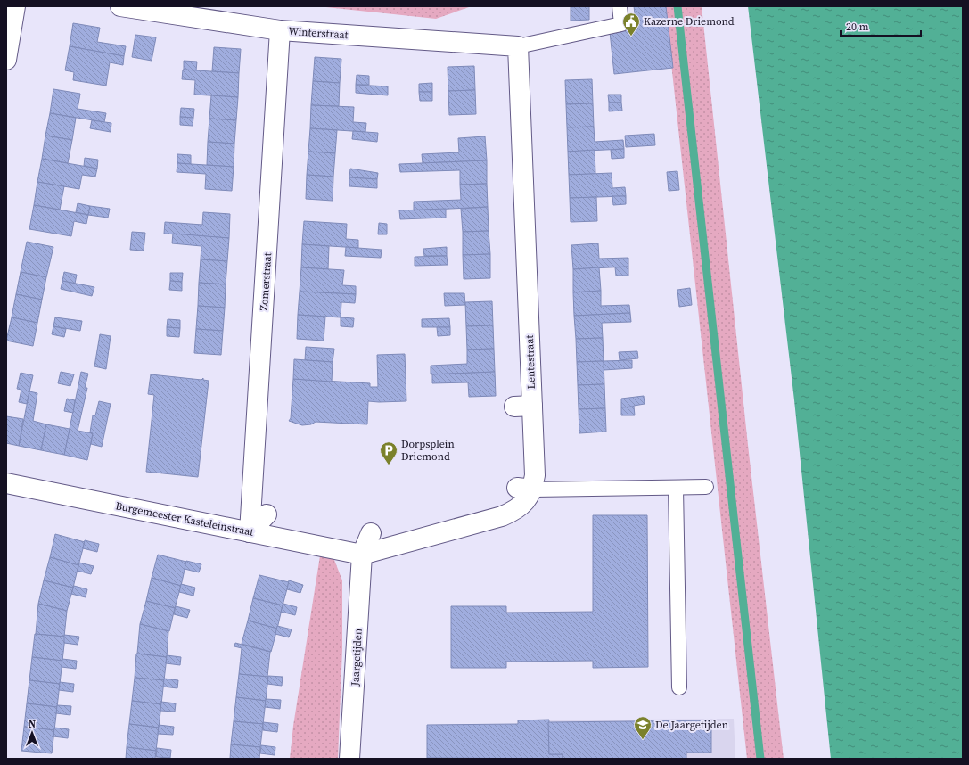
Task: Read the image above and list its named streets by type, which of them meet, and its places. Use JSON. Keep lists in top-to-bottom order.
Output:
{
  "streets": {
    "street": [
      "Winterstraat",
      "Zomerstraat",
      "Lentestraat",
      "Burgemeester Kasteleinstraat",
      "Jaargetijden"
    ]
  },
  "crossings": [
    ["Winterstraat", "Zomerstraat"],
    ["Winterstraat", "Lentestraat"],
    ["Zomerstraat", "Burgemeester Kasteleinstraat"],
    ["Lentestraat", "Burgemeester Kasteleinstraat"],
    ["Lentestraat", "Jaargetijden"],
    ["Burgemeester Kasteleinstraat", "Jaargetijden"]
  ],
  "places": {
    "public building": ["Kazerne Driemond"],
    "parking": ["Dorpsplein Driemond"],
    "school or university": ["De Jaargetijden"]
  },
  "scale_bar": "20 m",
  "north": "top"
}
